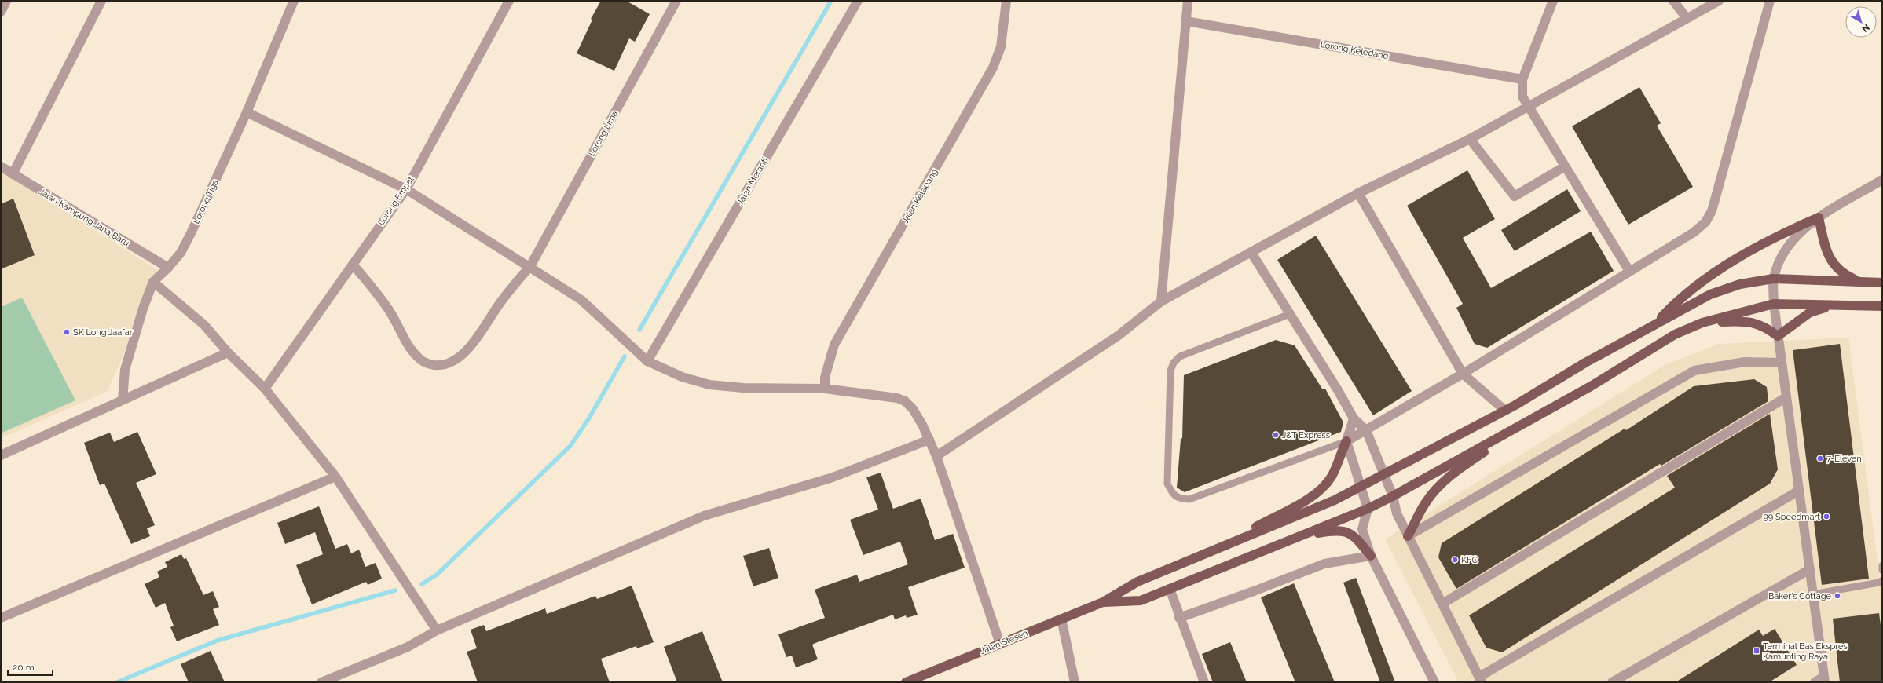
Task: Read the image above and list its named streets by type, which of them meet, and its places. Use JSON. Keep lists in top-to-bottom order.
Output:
{
  "streets": {
    "main road": ["Jalan Stesen"],
    "street": [
      "Lorong Keledang",
      "Lorong Lima",
      "Jalan Meranti",
      "Jalan Ketapang",
      "Lorong Empat",
      "Lorong Tiga",
      "Jalan Kampung Jana Baru"
    ]
  },
  "crossings": [
    ["Lorong Lima", "Lorong Empat"],
    ["Lorong Tiga", "Jalan Kampung Jana Baru"]
  ],
  "places": {
    "other": [
      "SK Long Jaafar",
      "J&T Express",
      "7-Eleven",
      "99 Speedmart",
      "KFC",
      "Baker's Cottage"
    ],
    "transit": ["Terminal Bas Ekspres Kamunting Raya"]
  },
  "scale_bar": "20 m",
  "north": "bottom right"
}
